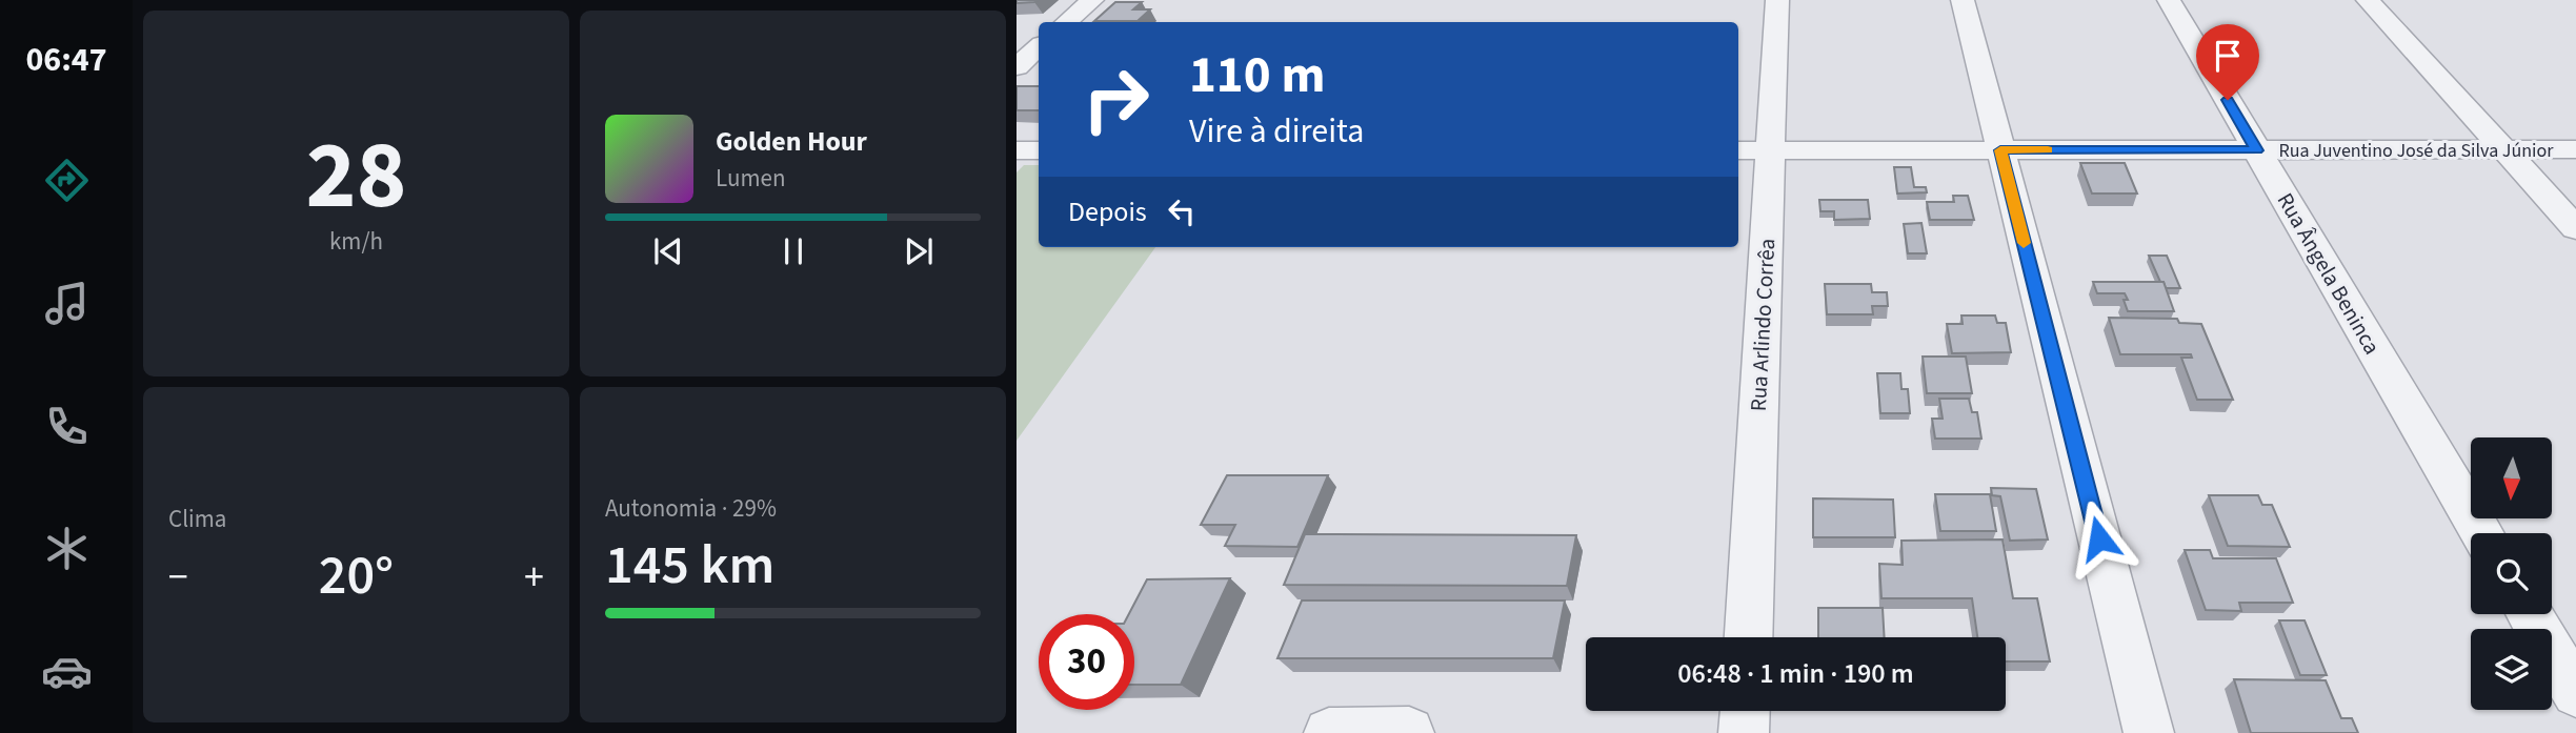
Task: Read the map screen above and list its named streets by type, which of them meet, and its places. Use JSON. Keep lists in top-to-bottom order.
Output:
{
  "streets": {
    "street": ["Rua Juventino José da Silva Júnior", "Rua Ângela Beninca", "Rua Arlindo Corrêa"]
  },
  "crossings": [
    ["Rua Juventino José da Silva Júnior", "Rua Ângela Beninca"],
    ["Rua Juventino José da Silva Júnior", "Rua Arlindo Corrêa"]
  ],
  "north": "bottom",
  "page": {
    "tabs": "06:47",
    "tile": [
      ["28", "km/h"],
      "Clima",
      ["Autonomia · 29%", "145 km"]
    ],
    "turn": ["110 m", "Vire à direita"],
    "song": ["Golden Hour", "Lumen"],
    "then": "Depois",
    "heat": ["−", "20°", "+"],
    "limit": "30",
    "trip": "06:48 · 1 min · 190 m"
  }
}
